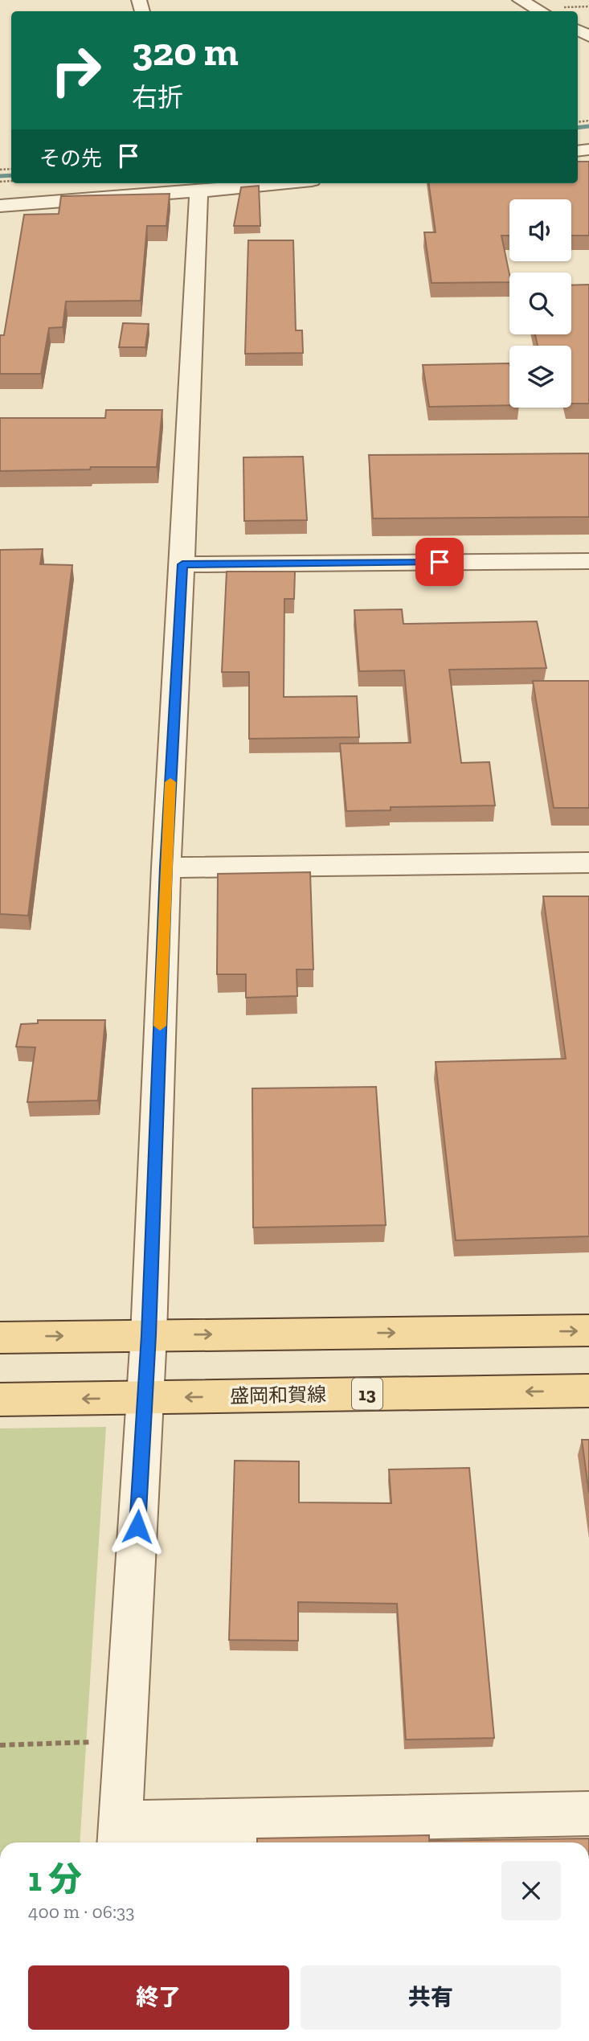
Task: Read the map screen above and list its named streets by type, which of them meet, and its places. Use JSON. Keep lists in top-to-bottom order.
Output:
{
  "streets": {
    "main road": ["13", "盛岡和賀線"]
  },
  "page": {
    "turn": ["320 m", "右折"],
    "then": "その先",
    "heading": ["1 分", "400 m · 06:33"],
    "buttons": ["終了", "共有"]
  }
}
